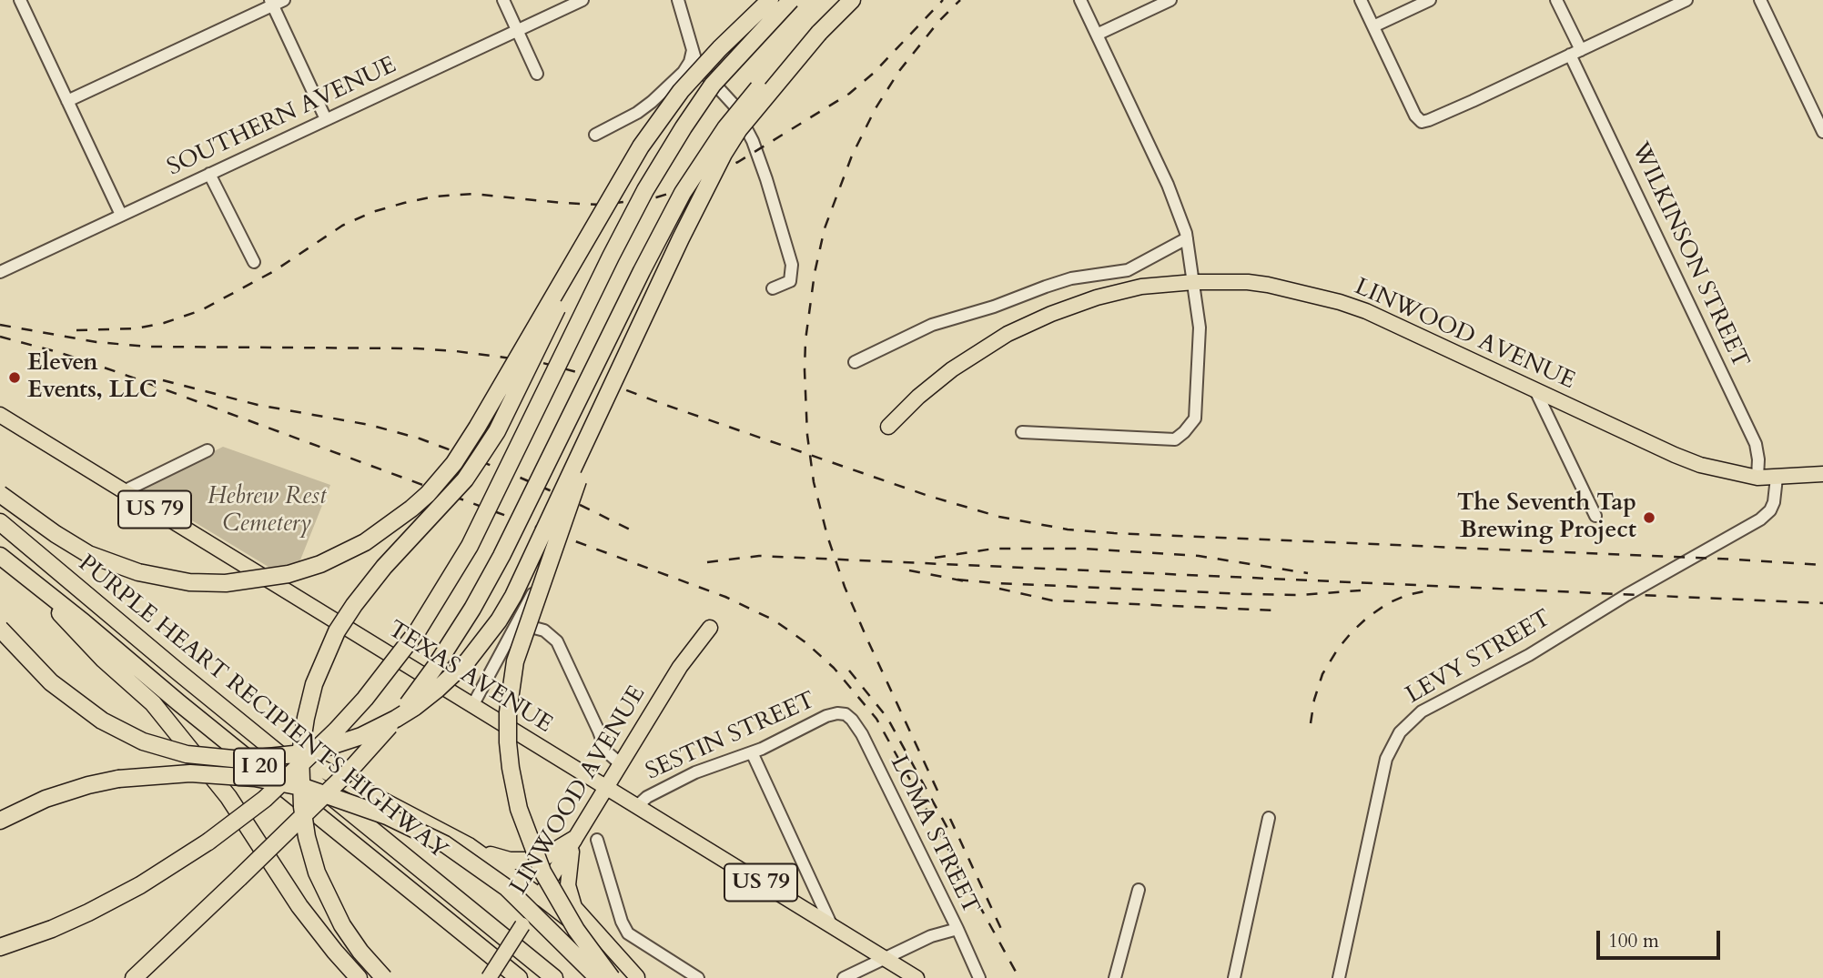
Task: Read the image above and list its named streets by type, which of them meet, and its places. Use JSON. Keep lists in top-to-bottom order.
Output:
{
  "streets": {
    "highway": ["PURPLE HEART RECIPIENTS HIGHWAY", "I 20"],
    "main road": ["LINWOOD AVENUE", "US 79", "TEXAS AVENUE"],
    "street": [
      "SOUTHERN AVENUE",
      "WILKINSON STREET",
      "LEVY STREET",
      "SESTIN STREET",
      "LOMA STREET"
    ]
  },
  "crossings": [
    ["WILKINSON STREET", "LINWOOD AVENUE"],
    ["LINWOOD AVENUE", "LEVY STREET"],
    ["LINWOOD AVENUE", "TEXAS AVENUE"],
    ["TEXAS AVENUE", "SESTIN STREET"],
    ["SESTIN STREET", "LOMA STREET"]
  ],
  "parks": ["Hebrew Rest Cemetery"],
  "places": ["Eleven Events, LLC", "The Seventh Tap Brewing Project"],
  "scale_bar": "100 m"
}
